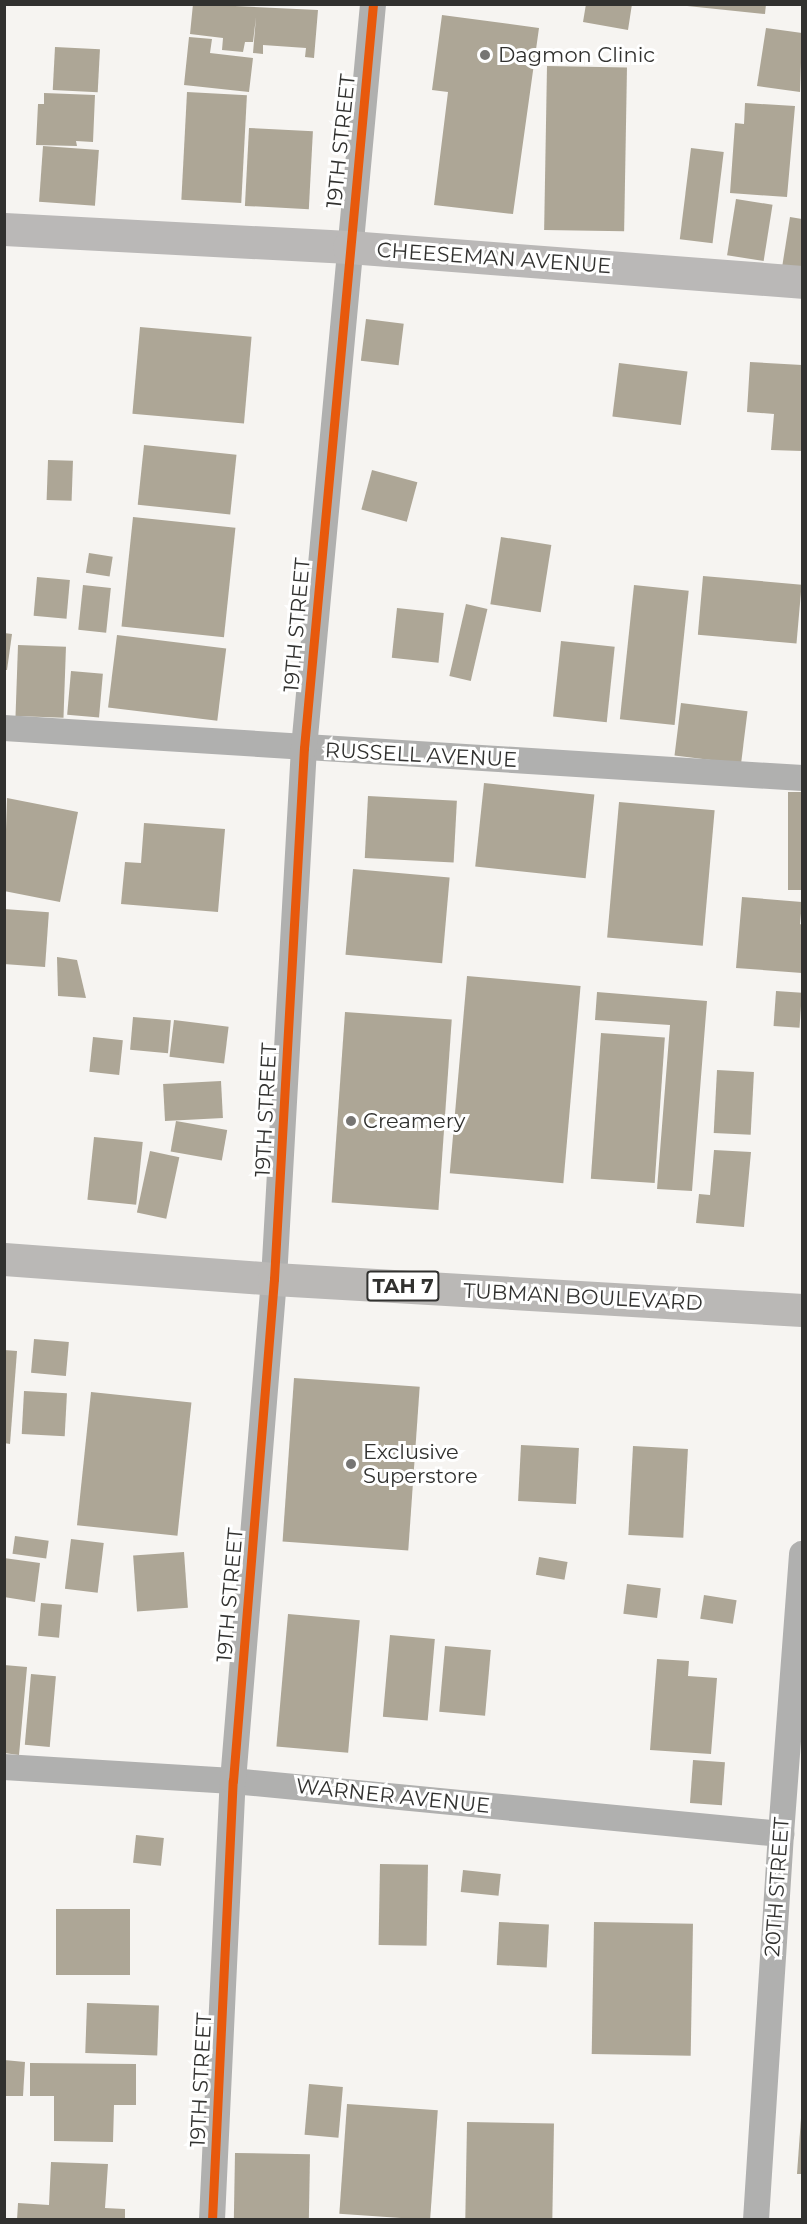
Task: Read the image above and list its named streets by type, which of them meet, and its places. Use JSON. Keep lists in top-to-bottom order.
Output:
{
  "streets": {
    "highway": ["TAH 7", "TUBMAN BOULEVARD"],
    "street": [
      "19TH STREET",
      "CHEESEMAN AVENUE",
      "RUSSELL AVENUE",
      "WARNER AVENUE",
      "20TH STREET"
    ]
  },
  "crossings": [
    ["19TH STREET", "CHEESEMAN AVENUE"],
    ["19TH STREET", "RUSSELL AVENUE"],
    ["19TH STREET", "TUBMAN BOULEVARD"],
    ["19TH STREET", "WARNER AVENUE"],
    ["WARNER AVENUE", "20TH STREET"]
  ],
  "places": ["Dagmon Clinic", "Creamery", "Exclusive Superstore"]
}
